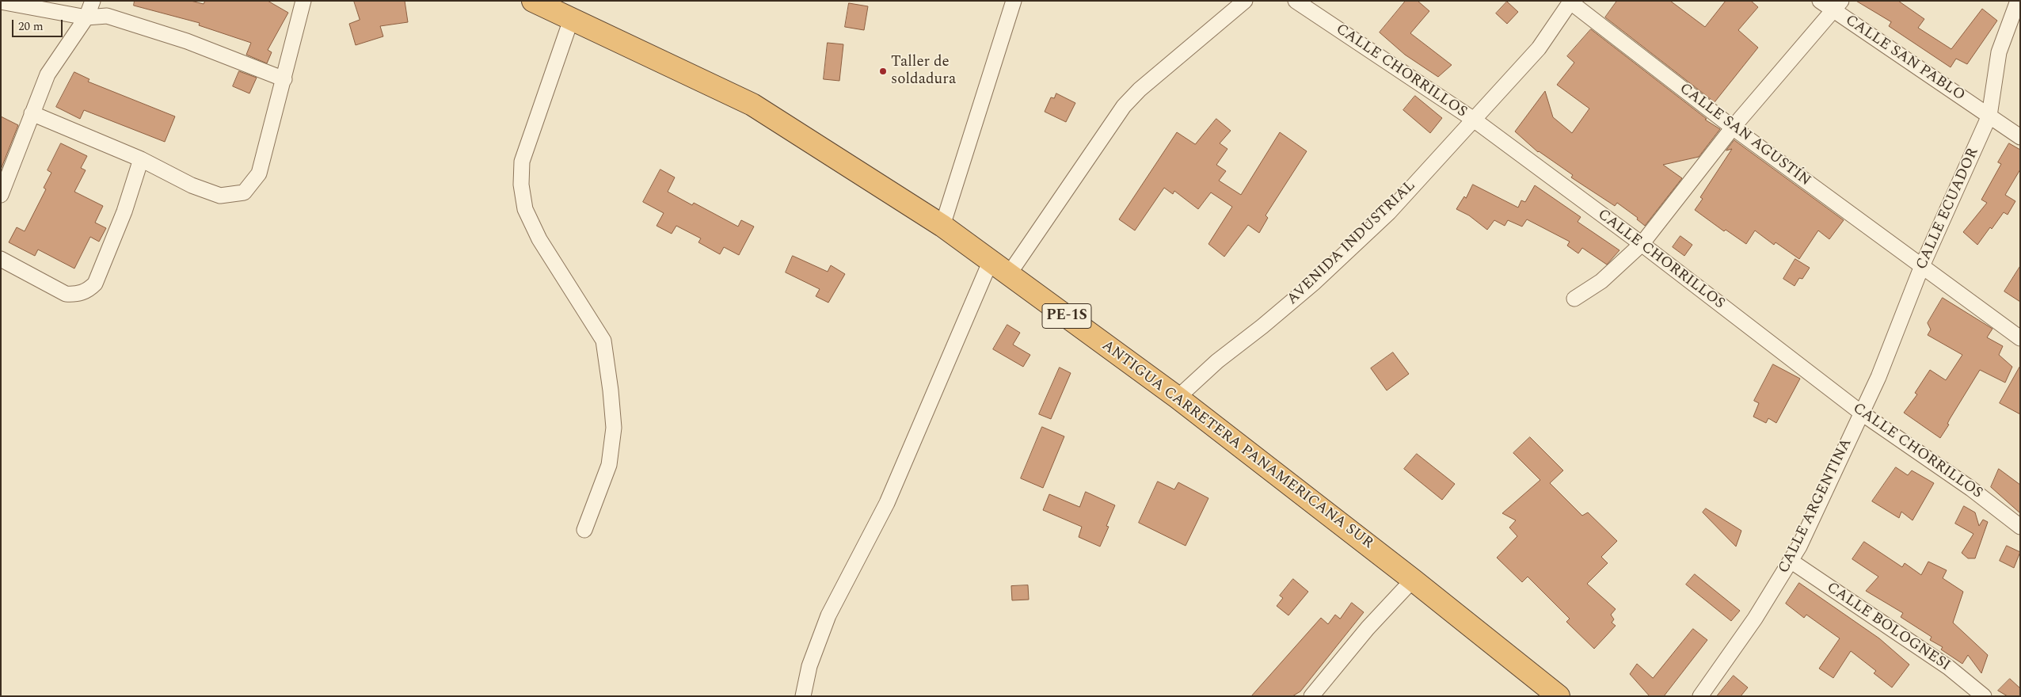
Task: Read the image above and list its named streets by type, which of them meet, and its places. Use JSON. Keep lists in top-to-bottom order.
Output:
{
  "streets": {
    "highway": ["PE-1S", "ANTIGUA CARRETERA PANAMERICANA SUR"],
    "street": [
      "CALLE SAN PABLO",
      "CALLE CHORRILLOS",
      "CALLE SAN AGUSTÍN",
      "CALLE ECUADOR",
      "AVENIDA INDUSTRIAL",
      "CALLE ARGENTINA",
      "CALLE BOLOGNESI"
    ]
  },
  "crossings": [
    ["CALLE SAN PABLO", "CALLE ECUADOR"],
    ["CALLE CHORRILLOS", "CALLE ECUADOR"],
    ["CALLE CHORRILLOS", "AVENIDA INDUSTRIAL"],
    ["CALLE CHORRILLOS", "CALLE ARGENTINA"],
    ["CALLE SAN AGUSTÍN", "CALLE ECUADOR"],
    ["CALLE SAN AGUSTÍN", "AVENIDA INDUSTRIAL"],
    ["CALLE ECUADOR", "CALLE ARGENTINA"],
    ["AVENIDA INDUSTRIAL", "ANTIGUA CARRETERA PANAMERICANA SUR"],
    ["CALLE ARGENTINA", "CALLE BOLOGNESI"]
  ],
  "places": ["Taller de soldadura"],
  "scale_bar": "20 m"
}
